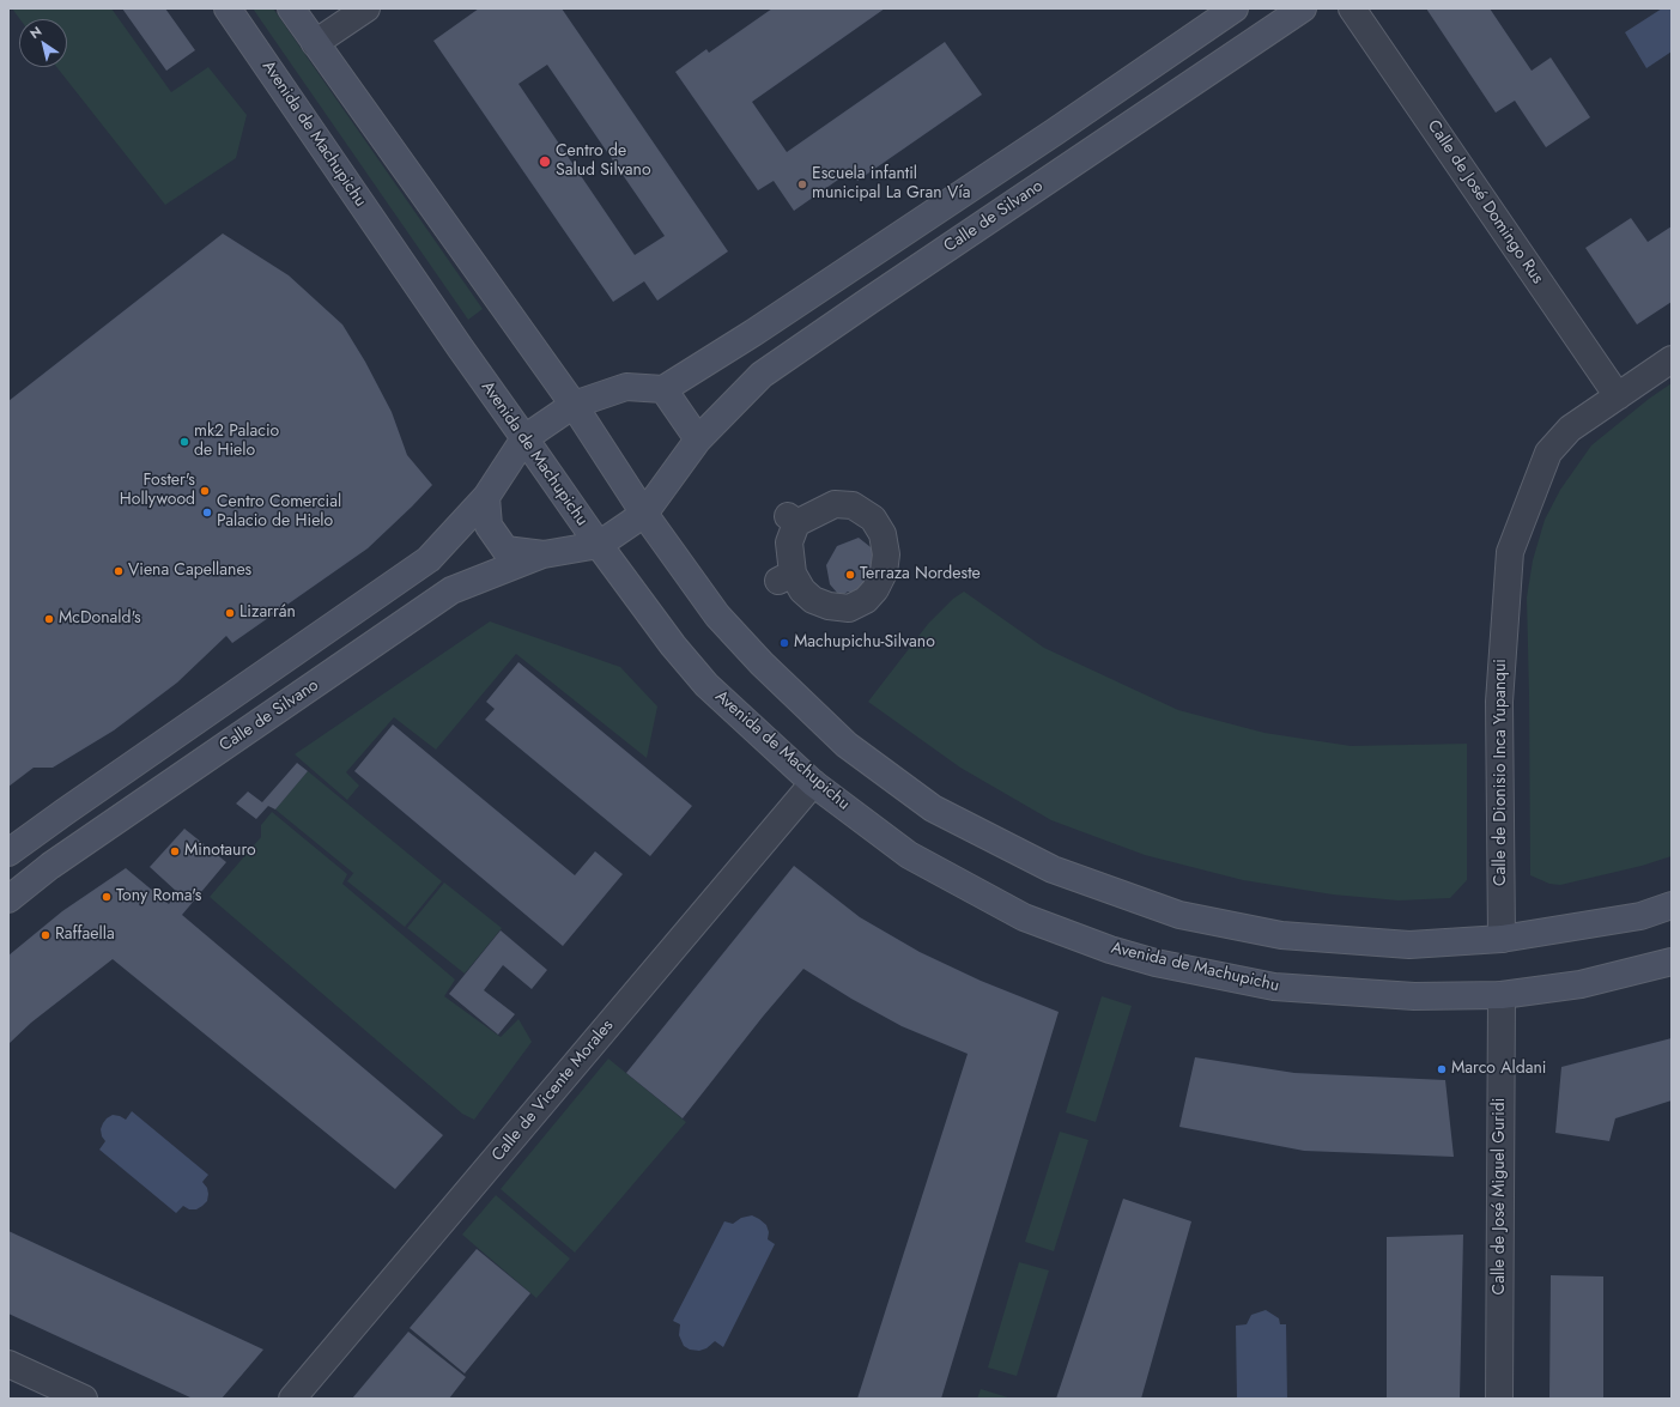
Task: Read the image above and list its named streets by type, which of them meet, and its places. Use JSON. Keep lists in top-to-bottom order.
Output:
{
  "streets": {
    "street": [
      "Avenida de Machupichu",
      "Calle de José Domingo Rus",
      "Calle de Silvano",
      "Calle de Dionisio Inca Yupanqui",
      "Calle de Vicente Morales",
      "Calle de José Miguel Guridi"
    ]
  },
  "crossings": [
    ["Avenida de Machupichu", "Calle de Silvano"],
    ["Avenida de Machupichu", "Calle de Vicente Morales"],
    ["Avenida de Machupichu", "Calle de José Miguel Guridi"],
    ["Calle de José Domingo Rus", "Calle de Dionisio Inca Yupanqui"]
  ],
  "places": [
    "Centro de Salud Silvano",
    "Escuela infantil municipal La Gran Vía",
    "mk2 Palacio de Hielo",
    "Foster's Hollywood",
    "Centro Comercial Palacio de Hielo",
    "Viena Capellanes",
    "Terraza Nordeste",
    "Lizarrán",
    "McDonald's",
    "Machupichu-Silvano",
    "Minotauro",
    "Tony Roma's",
    "Raffaella",
    "Marco Aldani"
  ],
  "north": "top left"
}
